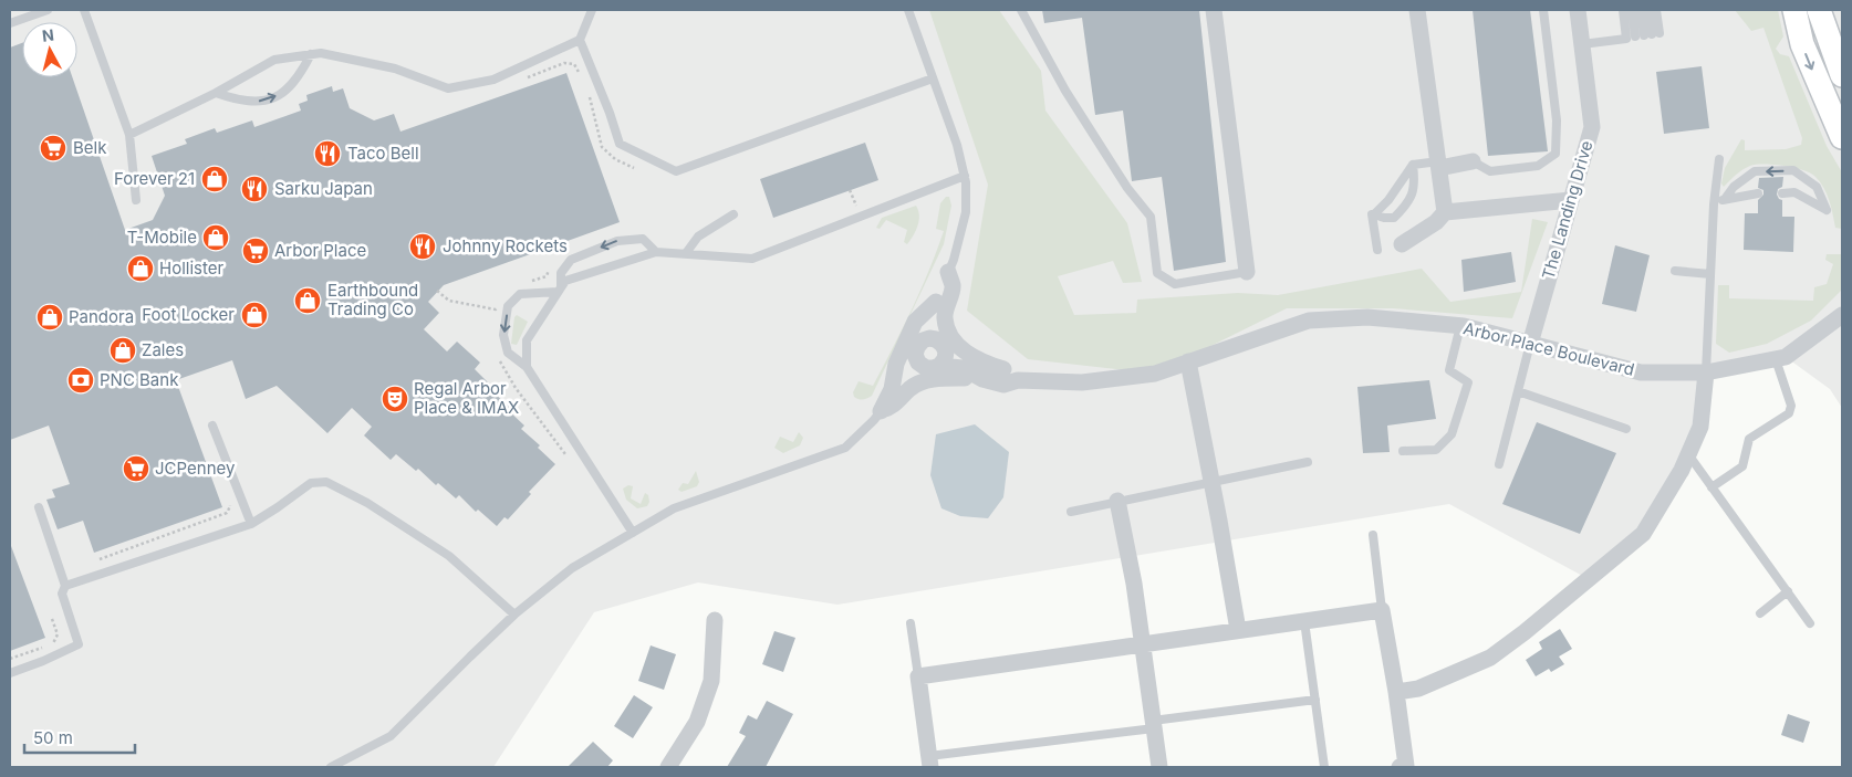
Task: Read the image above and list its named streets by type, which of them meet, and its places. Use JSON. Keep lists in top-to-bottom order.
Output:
{
  "streets": {
    "street": ["The Landing Drive", "Arbor Place Boulevard"]
  },
  "crossings": [
    ["The Landing Drive", "Arbor Place Boulevard"]
  ],
  "places": {
    "supermarket": ["Belk", "Arbor Place", "JCPenney"],
    "restaurant": ["Taco Bell", "Sarku Japan", "Johnny Rockets"],
    "shop": [
      "Forever 21",
      "T-Mobile",
      "Hollister",
      "Earthbound Trading Co",
      "Foot Locker",
      "Pandora",
      "Zales"
    ],
    "bank": ["PNC Bank"],
    "theatre": ["Regal Arbor Place & IMAX"]
  },
  "scale_bar": "50 m",
  "north": "top"
}
